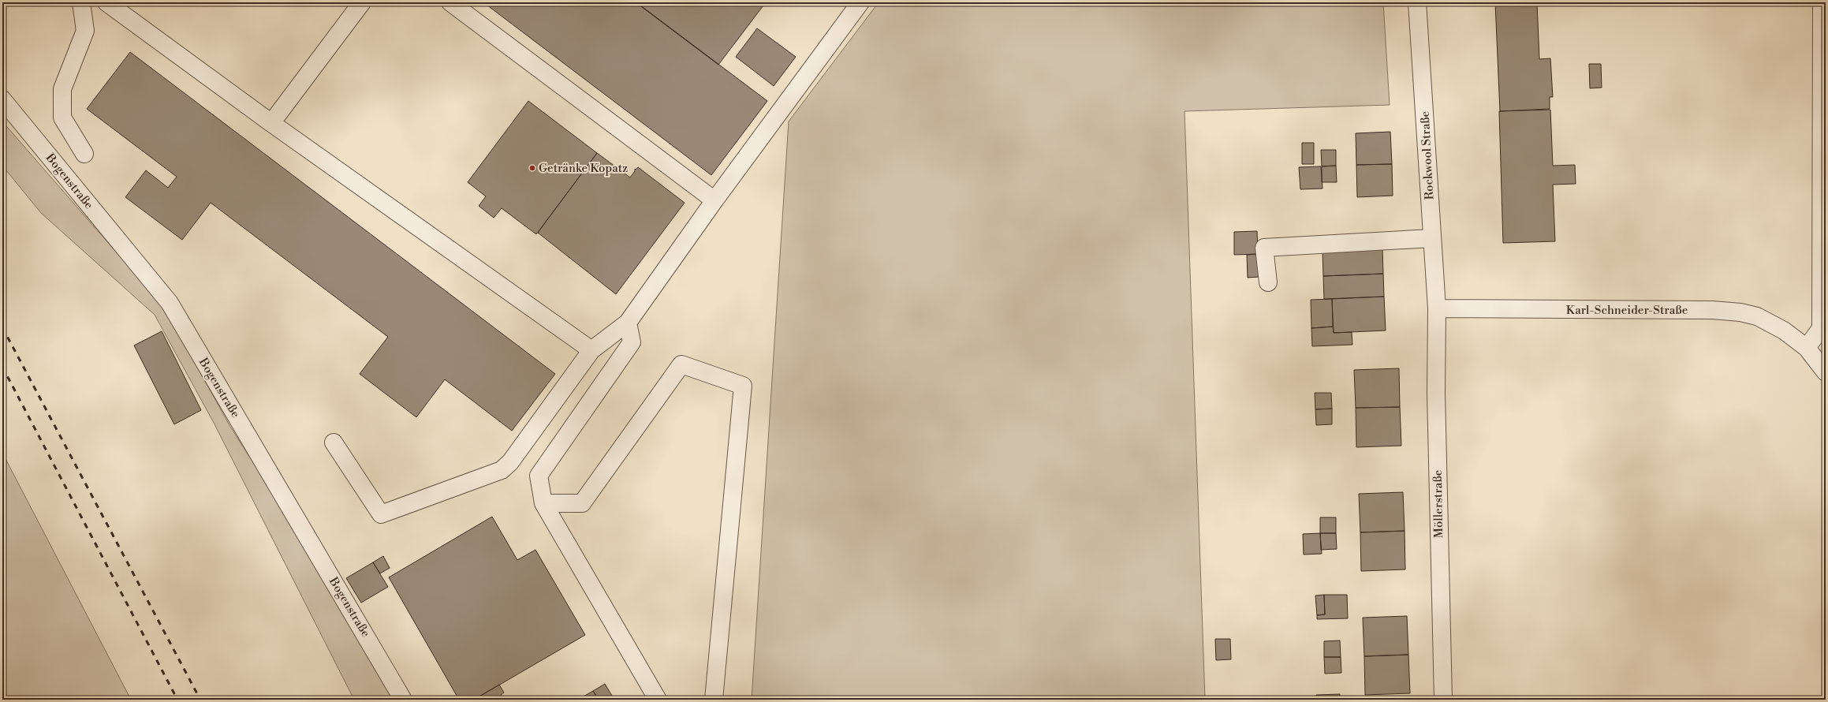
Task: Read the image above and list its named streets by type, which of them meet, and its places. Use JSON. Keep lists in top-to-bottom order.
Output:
{
  "streets": {
    "street": [
      "Rockwool Straße",
      "Bogenstraße",
      "Karl-Schneider-Straße",
      "Möllerstraße"
    ]
  },
  "crossings": [
    ["Rockwool Straße", "Karl-Schneider-Straße"],
    ["Rockwool Straße", "Möllerstraße"],
    ["Karl-Schneider-Straße", "Möllerstraße"]
  ],
  "places": ["Getränke Kopatz"]
}
